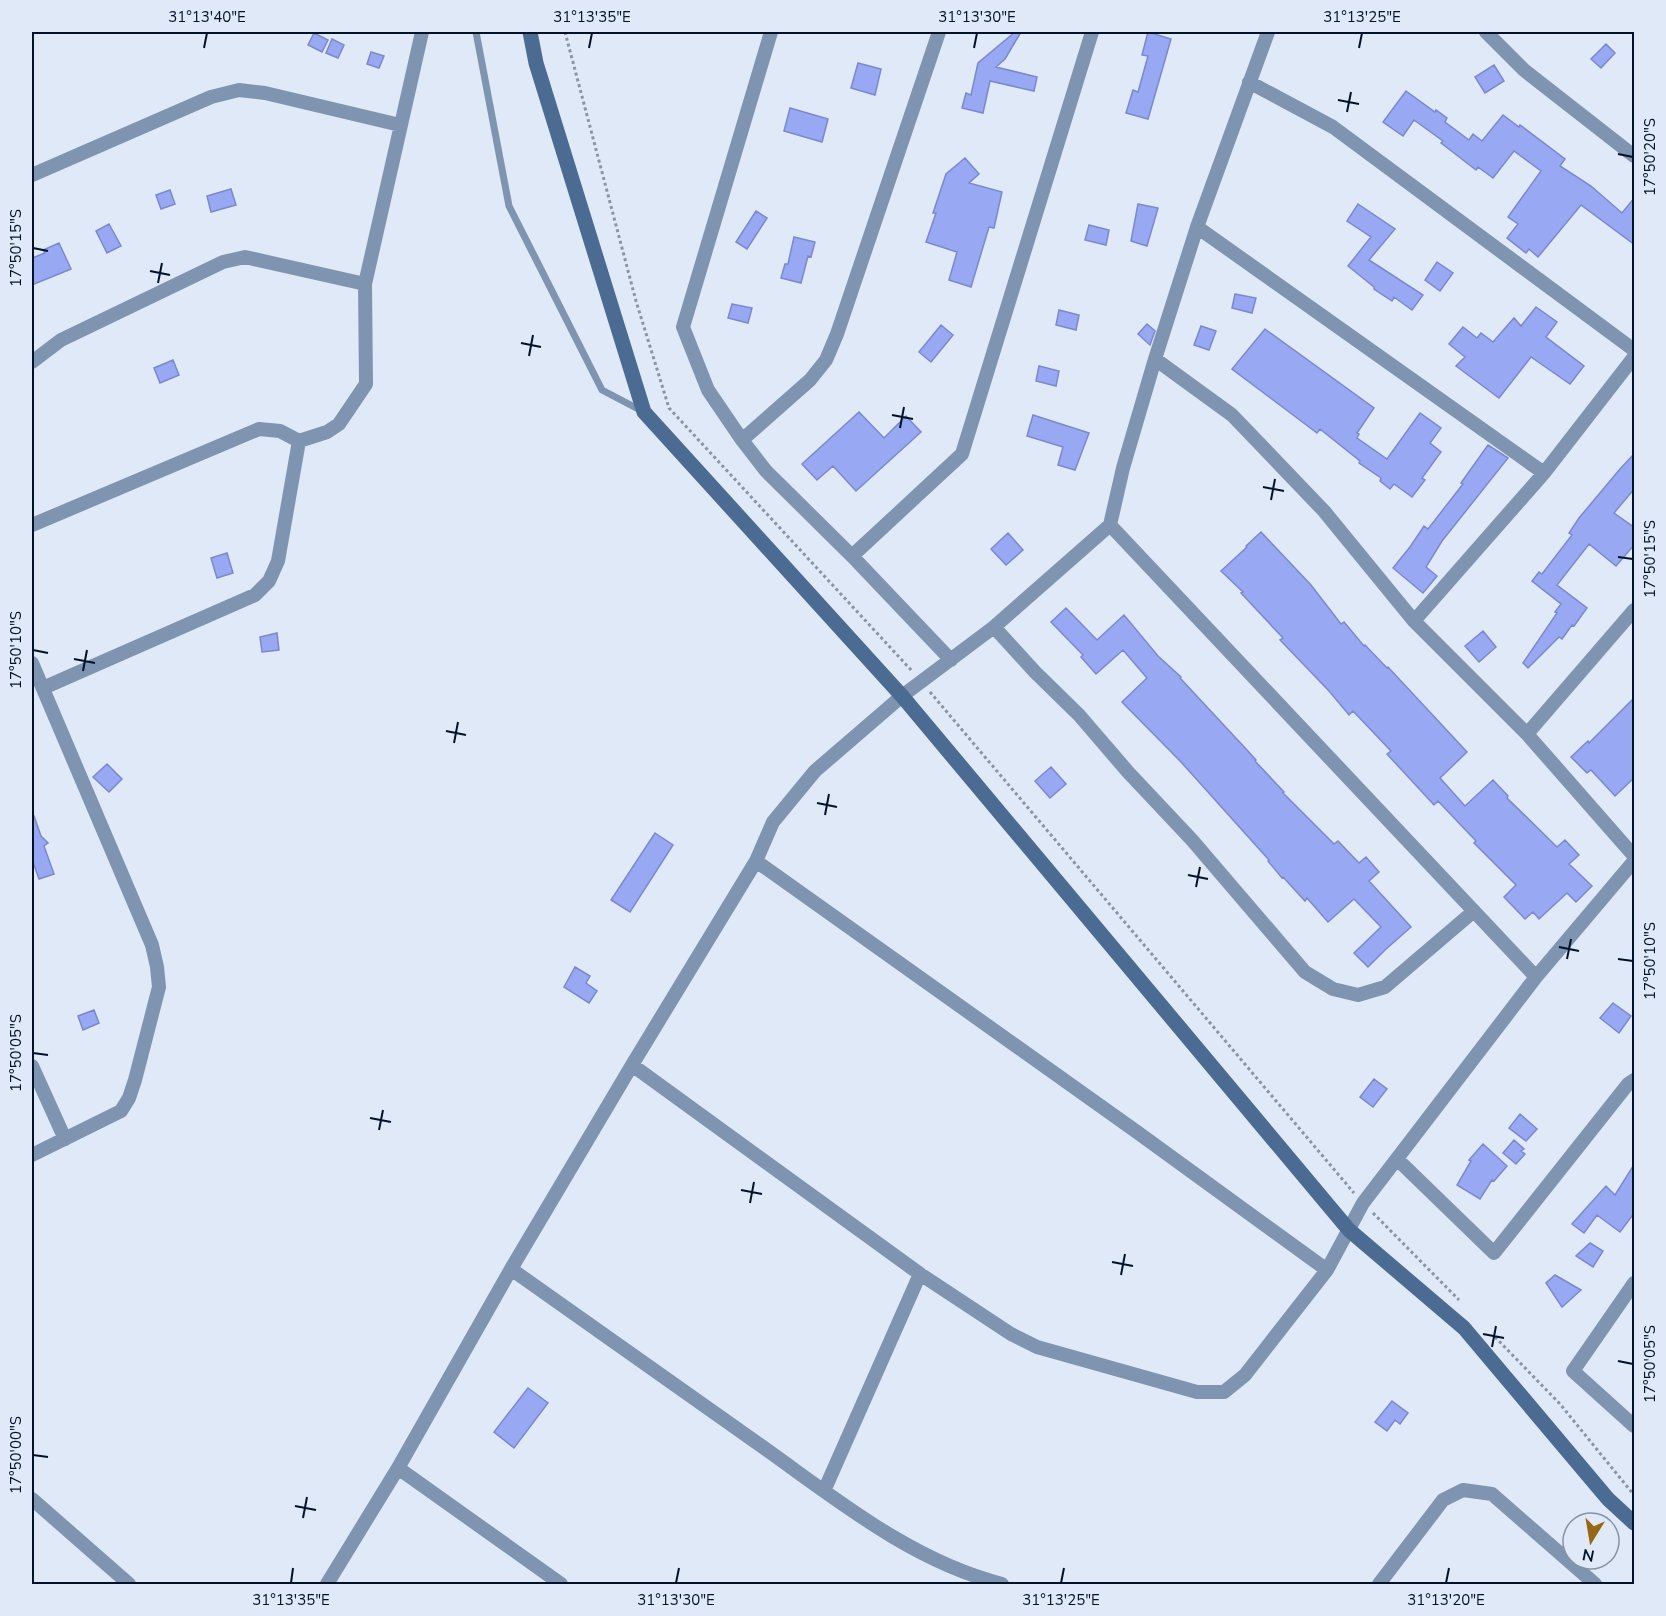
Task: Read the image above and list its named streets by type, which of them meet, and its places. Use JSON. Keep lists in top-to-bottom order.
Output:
{
  "north": "bottom",
  "coordinates": [
    "31°13'40\"E",
    "31°13'35\"E",
    "31°13'30\"E",
    "31°13'25\"E",
    "17°50'20\"S",
    "17°50'15\"S",
    "17°50'10\"S",
    "17°50'05\"S",
    "17°50'00\"S",
    "31°13'20\"E"
  ]
}
